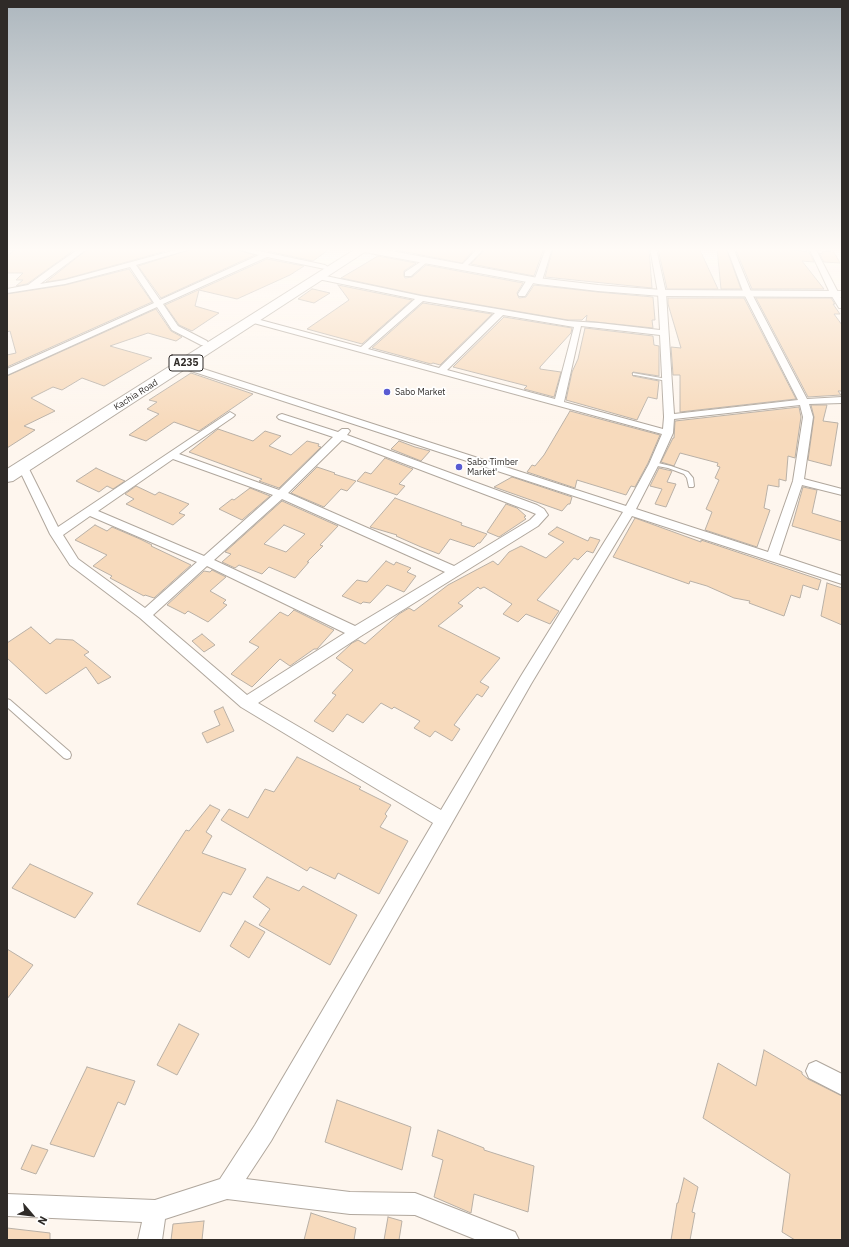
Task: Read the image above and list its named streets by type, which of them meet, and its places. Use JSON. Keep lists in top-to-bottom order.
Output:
{
  "streets": {
    "highway": ["A235", "Kachia Road"]
  },
  "places": ["Sabo Market", "Sabo Timber Market'"],
  "north": "bottom right"
}
